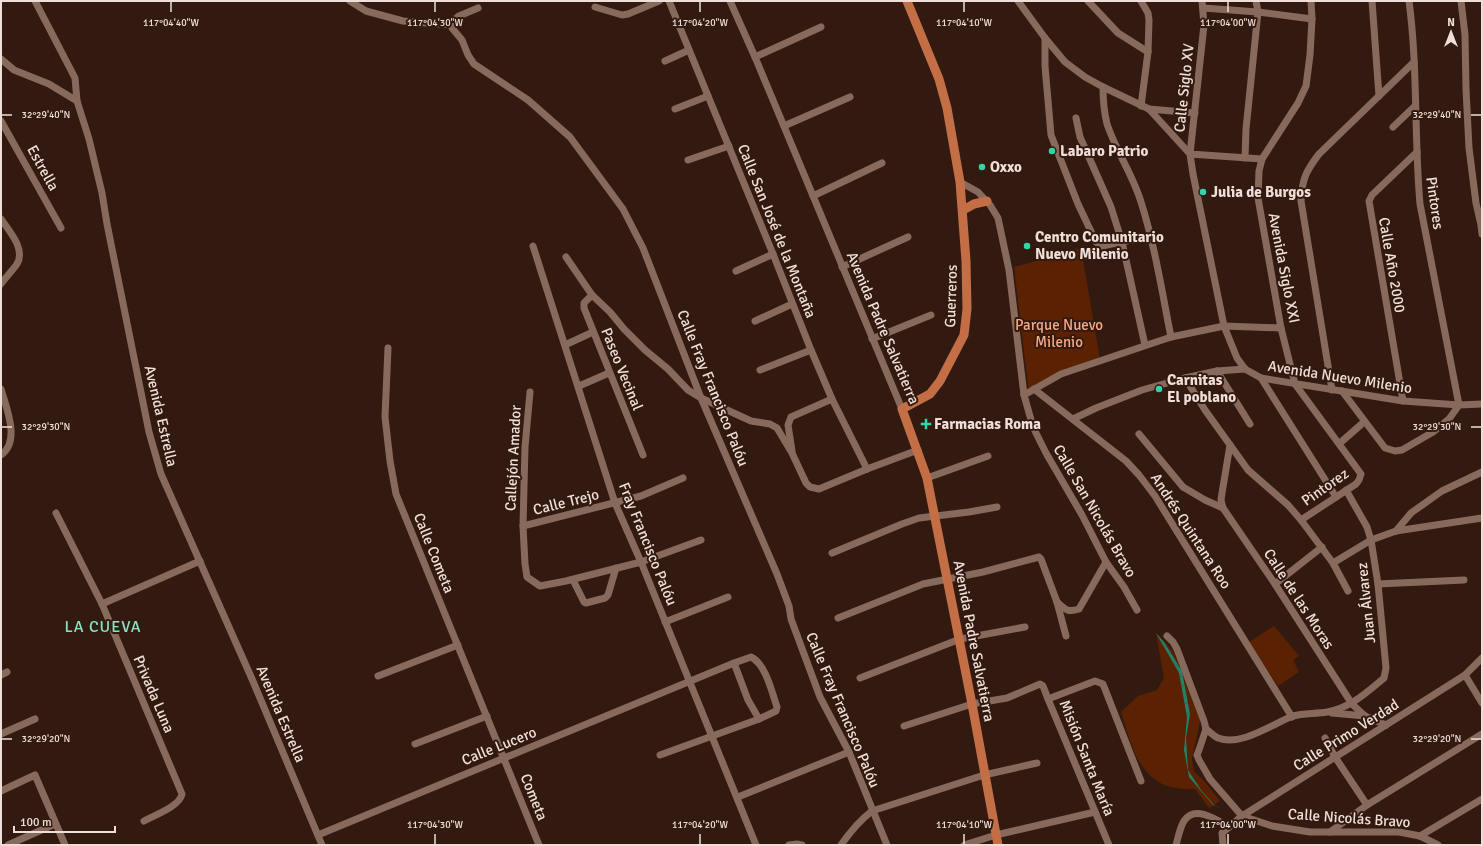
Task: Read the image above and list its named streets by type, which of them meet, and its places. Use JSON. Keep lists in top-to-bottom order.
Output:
{
  "streets": {
    "main road": ["Guerreros", "Avenida Padre Salvatierra"],
    "street": [
      "Calle Siglo XV",
      "Estrella",
      "Pintores",
      "Calle San José de la Montaña",
      "Calle Año 2000",
      "Avenida Siglo XXI",
      "Paseo Vecinal",
      "Avenida Nuevo Milenio",
      "Calle Fray Francisco Palóu",
      "Avenida Estrella",
      "Callejón Amador",
      "Pintorez",
      "Calle Trejo",
      "Calle San Nicolás Bravo",
      "Andrés Quintana Roo",
      "Fray Francisco Palóu",
      "Calle Cometa",
      "Calle de las Moras",
      "Juan Álvarez",
      "Privada Luna",
      "Calle Primo Verdad",
      "Calle Lucero",
      "Misión Santa María",
      "Cometa",
      "Calle Nicolás Bravo"
    ]
  },
  "crossings": [
    ["Calle Siglo XV", "Avenida Nuevo Milenio"],
    ["Pintores", "Calle Año 2000"],
    ["Pintores", "Avenida Nuevo Milenio"],
    ["Calle Año 2000", "Avenida Nuevo Milenio"],
    ["Avenida Siglo XXI", "Avenida Nuevo Milenio"],
    ["Guerreros", "Avenida Padre Salvatierra"],
    ["Guerreros", "Calle San Nicolás Bravo"],
    ["Avenida Padre Salvatierra", "Misión Santa María"],
    ["Paseo Vecinal", "Calle Fray Francisco Palóu"],
    ["Avenida Estrella", "Calle Lucero"],
    ["Callejón Amador", "Calle Trejo"],
    ["Callejón Amador", "Fray Francisco Palóu"],
    ["Pintorez", "Juan Álvarez"],
    ["Calle Trejo", "Fray Francisco Palóu"],
    ["Fray Francisco Palóu", "Calle Lucero"],
    ["Calle Cometa", "Calle Lucero"],
    ["Calle Cometa", "Cometa"],
    ["Calle de las Moras", "Juan Álvarez"],
    ["Calle Primo Verdad", "Calle Nicolás Bravo"],
    ["Calle Lucero", "Cometa"]
  ],
  "districts": ["LA CUEVA"],
  "parks": ["Parque Nuevo Milenio"],
  "places": {
    "other": [
      "Labaro Patrio",
      "Oxxo",
      "Julia de Burgos",
      "Centro Comunitario Nuevo Milenio",
      "Carnitas El poblano"
    ],
    "health": ["Farmacias Roma"]
  },
  "scale_bar": "100 m",
  "north": "top",
  "coordinates": [
    "117°04'40\"W",
    "117°04'30\"W",
    "117°04'20\"W",
    "117°04'10\"W",
    "117°04'00\"W",
    "32°29'40\"N",
    "32°29'30\"N",
    "32°29'20\"N"
  ]
}
